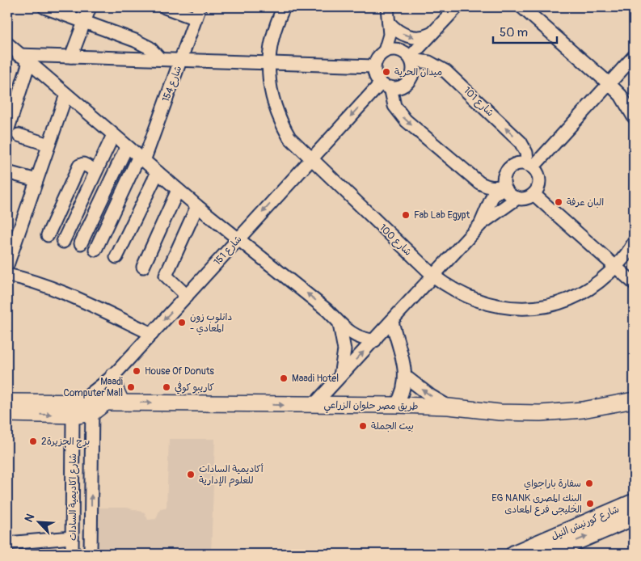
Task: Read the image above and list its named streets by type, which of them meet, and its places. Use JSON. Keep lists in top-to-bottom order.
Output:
{
  "streets": {
    "highway": ["شارع كورنيش النيل"],
    "main road": ["طريق مصر حلوان الزراعي"],
    "street": [
      "شارع 154",
      "شارع 101",
      "شارع 100",
      "شارع 151",
      "شارع اكاديمية السادات"
    ]
  },
  "crossings": [
    ["شارع 101", "شارع 151"],
    ["شارع 100", "شارع 151"],
    ["شارع 151", "طريق مصر حلوان الزراعي"],
    ["شارع 151", "شارع اكاديمية السادات"],
    ["طريق مصر حلوان الزراعي", "شارع اكاديمية السادات"]
  ],
  "one_way": ["شارع 151", "طريق مصر حلوان الزراعي"],
  "places": [
    "ميدان الحرية",
    "البان عرفة",
    "Fab Lab Egypt",
    "دانلوب زون - المعادي",
    "House Of Donuts",
    "Maadi Hotel",
    "Maadi Computer Mall",
    "كاريبو كوفي",
    "بيت الجملة",
    "برج الجزيرة2",
    "أكاديمية السادات للعلوم الإدارية",
    "سفارة باراجواي",
    "EG NANK البنك المصرى الخليجى فرع المعادى"
  ],
  "scale_bar": "50 m",
  "north": "top left"
}
